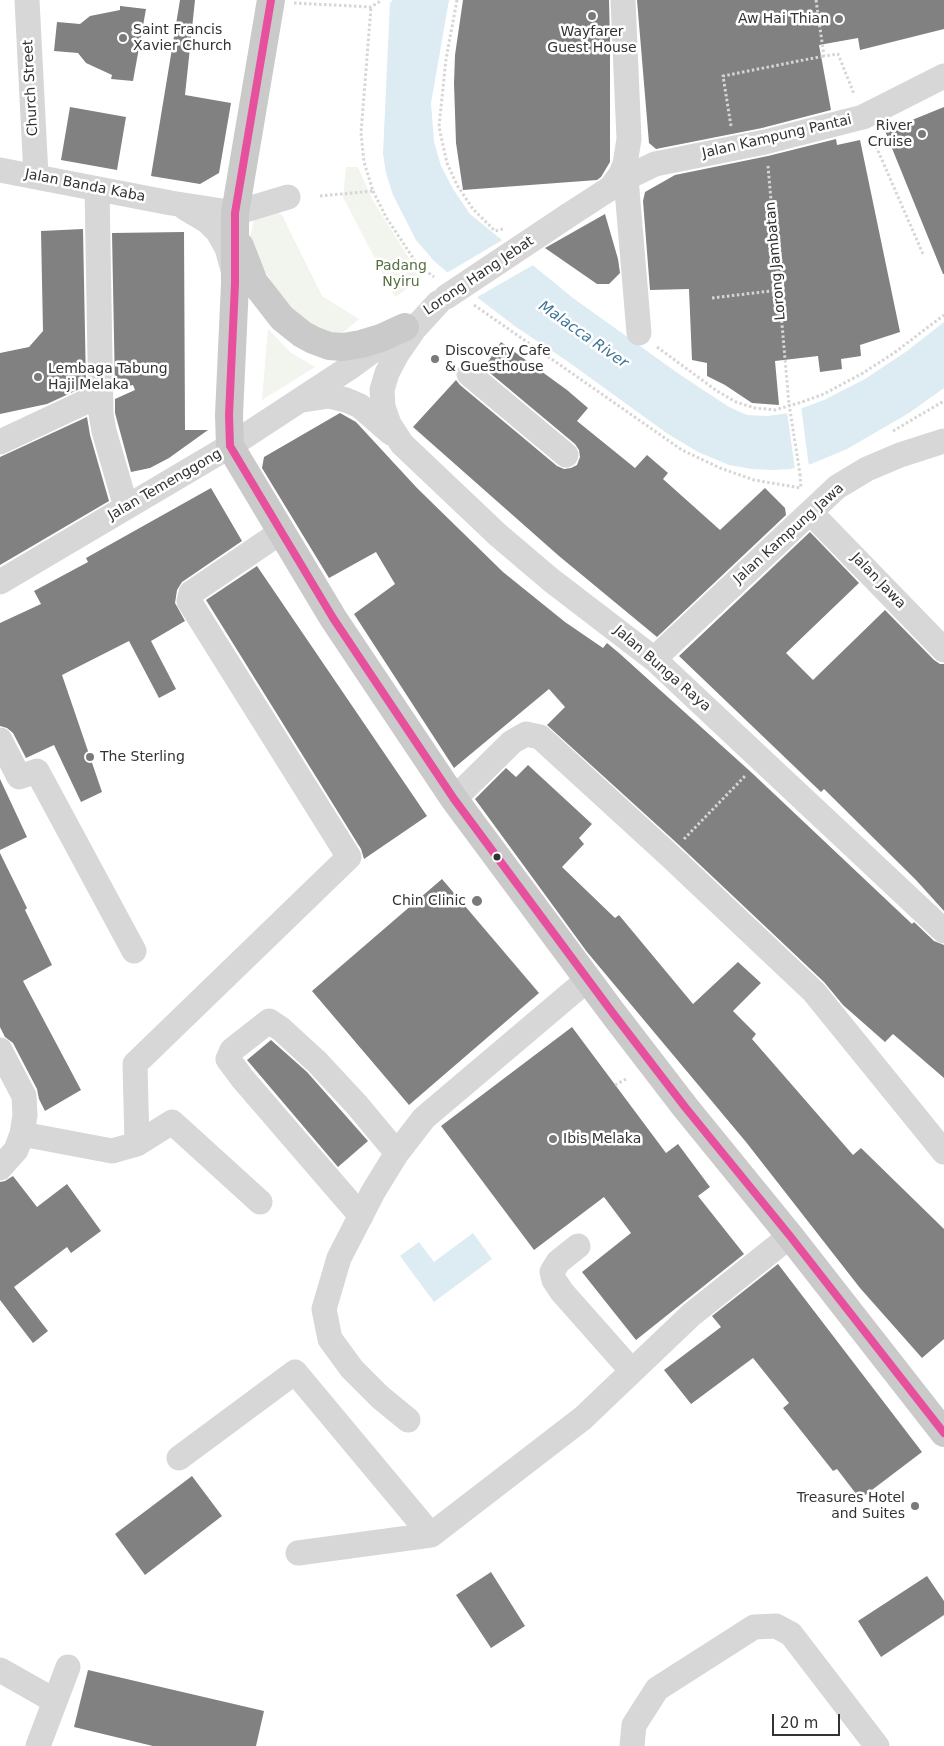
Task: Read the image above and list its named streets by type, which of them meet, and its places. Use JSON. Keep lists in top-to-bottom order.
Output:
{
  "streets": {
    "street": [
      "Church Street",
      "Jalan Kampung Pantai",
      "Jalan Banda Kaba",
      "Lorong Hang Jebat",
      "Jalan Temenggong",
      "Jalan Kampung Jawa",
      "Jalan Jawa",
      "Jalan Bunga Raya"
    ],
    "path": ["Lorong Jambatan"]
  },
  "crossings": [
    ["Church Street", "Jalan Banda Kaba"],
    ["Jalan Kampung Pantai", "Lorong Jambatan"],
    ["Jalan Kampung Pantai", "Lorong Hang Jebat"],
    ["Lorong Hang Jebat", "Jalan Temenggong"],
    ["Lorong Hang Jebat", "Jalan Bunga Raya"],
    ["Jalan Kampung Jawa", "Jalan Jawa"],
    ["Jalan Kampung Jawa", "Jalan Bunga Raya"]
  ],
  "water": ["Malacca River"],
  "parks": ["Padang Nyiru"],
  "places": [
    "Wayfarer Guest House",
    "Aw Hai Thian",
    "Saint Francis Xavier Church",
    "River Cruise",
    "Discovery Cafe & Guesthouse",
    "Lembaga Tabung Haji Melaka",
    "The Sterling",
    "Chin Clinic",
    "Ibis Melaka",
    "Treasures Hotel and Suites"
  ],
  "scale_bar": "20 m"
}
